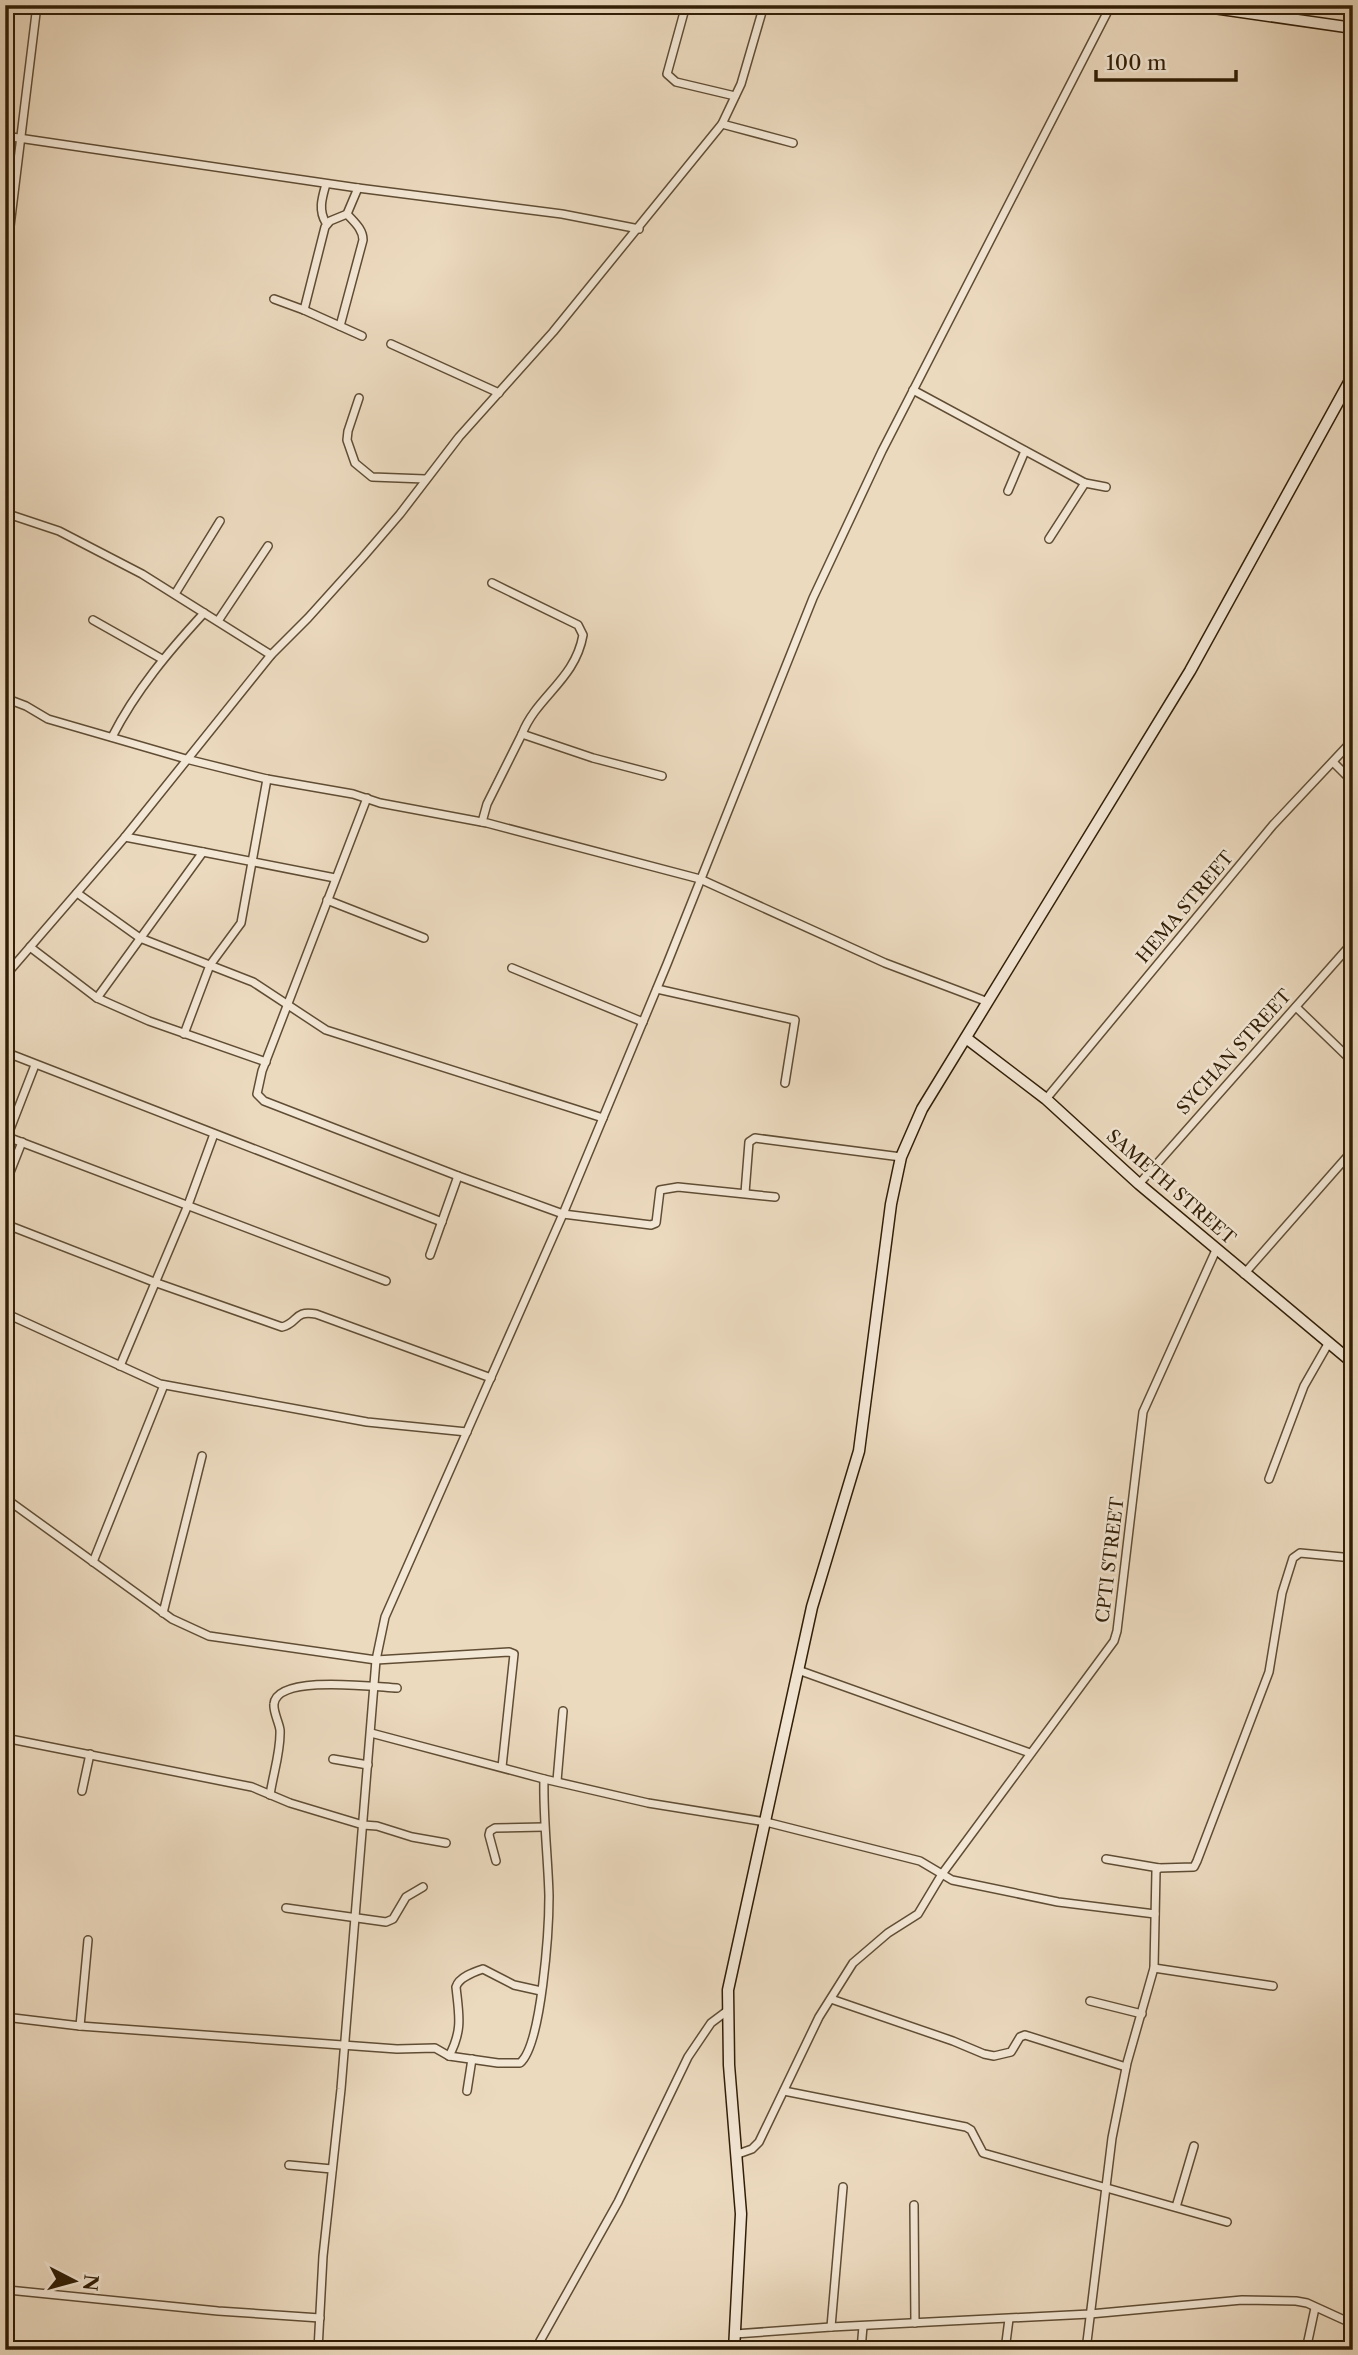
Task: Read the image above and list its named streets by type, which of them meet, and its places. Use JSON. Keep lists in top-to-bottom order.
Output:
{
  "streets": {
    "street": [
      "HEMA STREET",
      "SYCHAN STREET",
      "SAMETH STREET",
      "CPTI STREET"
    ]
  },
  "crossings": [
    ["HEMA STREET", "SAMETH STREET"],
    ["SYCHAN STREET", "SAMETH STREET"],
    ["SAMETH STREET", "CPTI STREET"]
  ],
  "scale_bar": "100 m",
  "north": "right"
}
